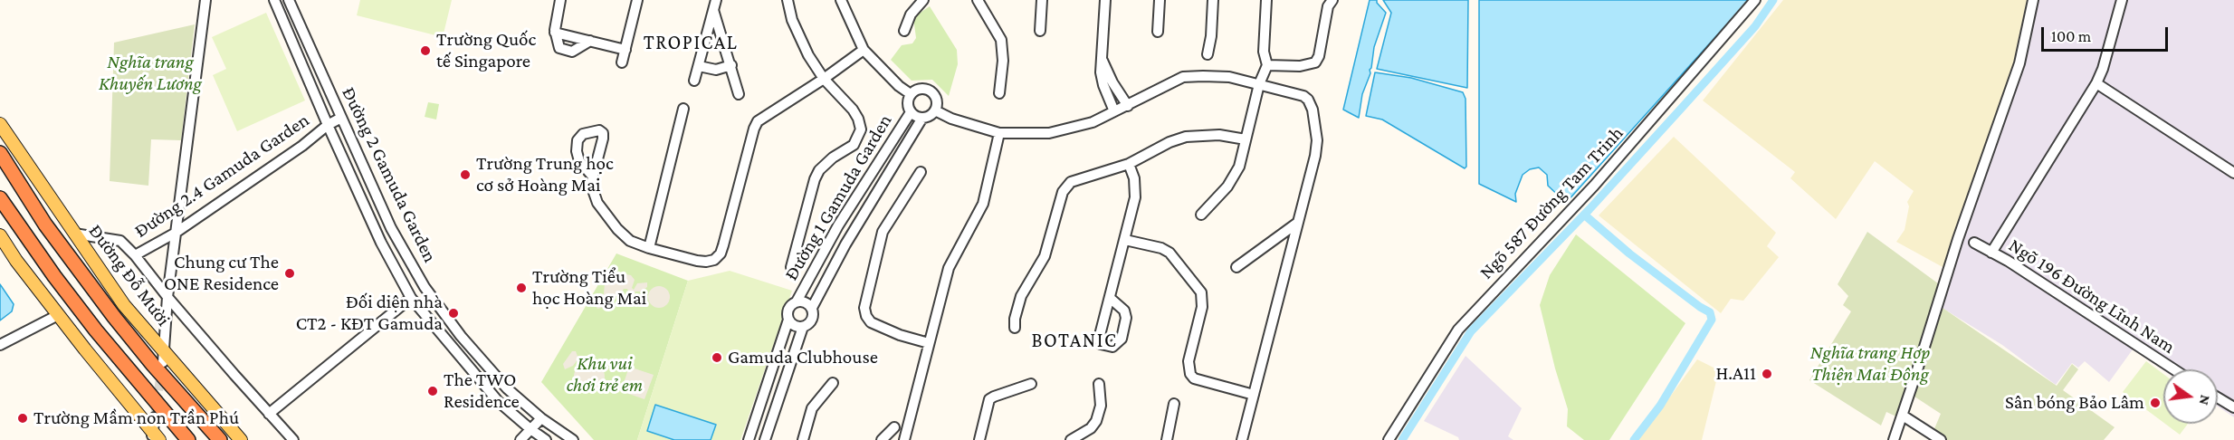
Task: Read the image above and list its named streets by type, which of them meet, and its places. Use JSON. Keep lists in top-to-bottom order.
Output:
{
  "streets": {
    "main road": ["Đường Đỗ Mười"],
    "street": [
      "Đường 2 Gamuda Garden",
      "Đường 2.4 Gamuda Garden",
      "Đường 1 Gamuda Garden",
      "Ngõ 587 Đường Tam Trinh",
      "Ngõ 196 Đường Lĩnh Nam"
    ]
  },
  "crossings": [
    ["Đường 2 Gamuda Garden", "Đường 2.4 Gamuda Garden"]
  ],
  "districts": ["TROPICAL", "BOTANIC"],
  "parks": ["Nghĩa trang Khuyến Lương", "Nghĩa trang Hợp Thiện Mai Động", "Khu vui chơi trẻ em"],
  "places": [
    "Trường Quốc tế Singapore",
    "Trường Trung học cơ sở Hoàng Mai",
    "Chung cư The ONE Residence",
    "Trường Tiểu học Hoàng Mai",
    "Đối diện nhà CT2 - KĐT Gamuda",
    "Gamuda Clubhouse",
    "H.A11",
    "The TWO Residence",
    "Sân bóng Bảo Lâm",
    "Trường Mầm non Trần Phú"
  ],
  "scale_bar": "100 m",
  "north": "right"
}
